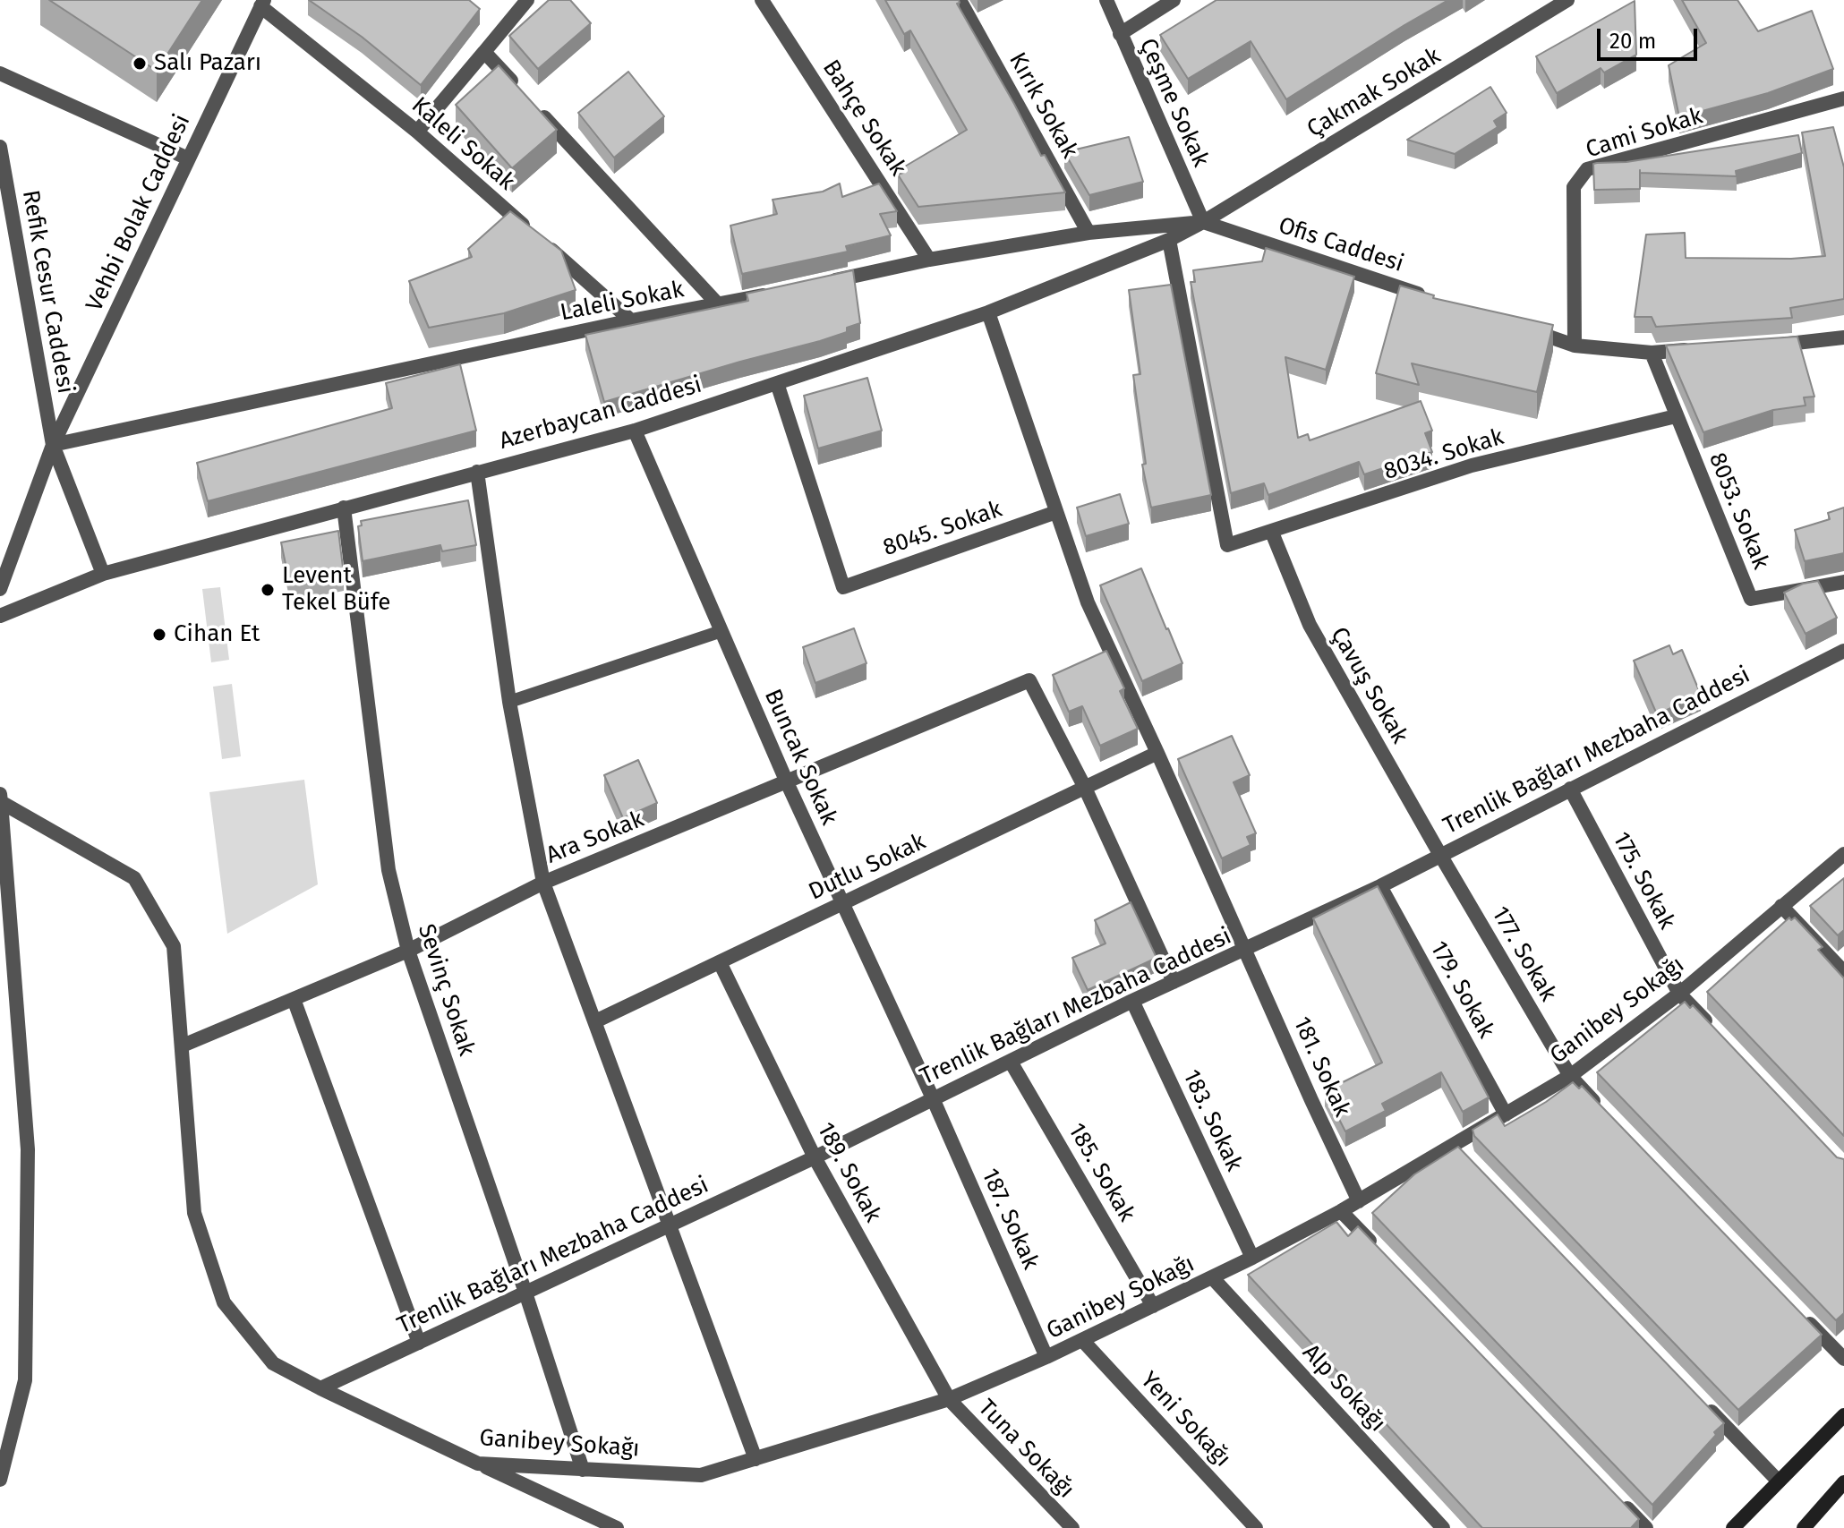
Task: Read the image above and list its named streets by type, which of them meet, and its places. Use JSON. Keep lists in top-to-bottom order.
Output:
{
  "streets": {
    "street": [
      "Çakmak Sokak",
      "Çeşme Sokak",
      "Kırık Sokak",
      "Bahçe Sokak",
      "Cami Sokak",
      "Kaleli Sokak",
      "Vehbi Bolak Caddesi",
      "Ofis Caddesi",
      "Refik Cesur Caddesi",
      "Laleli Sokak",
      "Azerbaycan Caddesi",
      "8034. Sokak",
      "8053. Sokak",
      "8045. Sokak",
      "Çavuş Sokak",
      "Trenlik Bağları Mezbaha Caddesi",
      "Buncak Sokak",
      "Ara Sokak",
      "Dutlu Sokak",
      "175. Sokak",
      "177. Sokak",
      "Sevinç Sokak",
      "179. Sokak",
      "Ganibey Sokağı",
      "181. Sokak",
      "183. Sokak",
      "189. Sokak",
      "185. Sokak",
      "187. Sokak",
      "Alp Sokağı",
      "Yeni Sokağı",
      "Tuna Sokağı"
    ]
  },
  "crossings": [
    ["Çakmak Sokak", "Çeşme Sokak"],
    ["Çakmak Sokak", "Ofis Caddesi"],
    ["Çakmak Sokak", "Azerbaycan Caddesi"],
    ["Çeşme Sokak", "Ofis Caddesi"],
    ["Çeşme Sokak", "Azerbaycan Caddesi"],
    ["Kaleli Sokak", "Vehbi Bolak Caddesi"],
    ["Kaleli Sokak", "Laleli Sokak"],
    ["Vehbi Bolak Caddesi", "Refik Cesur Caddesi"],
    ["Vehbi Bolak Caddesi", "Laleli Sokak"],
    ["Ofis Caddesi", "Azerbaycan Caddesi"],
    ["Refik Cesur Caddesi", "Laleli Sokak"],
    ["Refik Cesur Caddesi", "Azerbaycan Caddesi"],
    ["Azerbaycan Caddesi", "8034. Sokak"],
    ["Azerbaycan Caddesi", "8045. Sokak"],
    ["Azerbaycan Caddesi", "Buncak Sokak"],
    ["Azerbaycan Caddesi", "Sevinç Sokak"],
    ["Azerbaycan Caddesi", "181. Sokak"],
    ["8034. Sokak", "8053. Sokak"],
    ["8034. Sokak", "Çavuş Sokak"],
    ["8045. Sokak", "181. Sokak"],
    ["Çavuş Sokak", "Trenlik Bağları Mezbaha Caddesi"],
    ["Çavuş Sokak", "177. Sokak"],
    ["Trenlik Bağları Mezbaha Caddesi", "Buncak Sokak"],
    ["Trenlik Bağları Mezbaha Caddesi", "175. Sokak"],
    ["Trenlik Bağları Mezbaha Caddesi", "177. Sokak"],
    ["Trenlik Bağları Mezbaha Caddesi", "Sevinç Sokak"],
    ["Trenlik Bağları Mezbaha Caddesi", "179. Sokak"],
    ["Trenlik Bağları Mezbaha Caddesi", "Ganibey Sokağı"],
    ["Trenlik Bağları Mezbaha Caddesi", "181. Sokak"],
    ["Trenlik Bağları Mezbaha Caddesi", "183. Sokak"],
    ["Trenlik Bağları Mezbaha Caddesi", "189. Sokak"],
    ["Trenlik Bağları Mezbaha Caddesi", "185. Sokak"],
    ["Trenlik Bağları Mezbaha Caddesi", "187. Sokak"],
    ["Buncak Sokak", "Ara Sokak"],
    ["Buncak Sokak", "Dutlu Sokak"],
    ["Buncak Sokak", "187. Sokak"],
    ["Ara Sokak", "Dutlu Sokak"],
    ["Ara Sokak", "Sevinç Sokak"],
    ["Ara Sokak", "Ganibey Sokağı"],
    ["Dutlu Sokak", "181. Sokak"],
    ["Dutlu Sokak", "189. Sokak"],
    ["175. Sokak", "Ganibey Sokağı"],
    ["177. Sokak", "Ganibey Sokağı"],
    ["Sevinç Sokak", "Ganibey Sokağı"],
    ["179. Sokak", "Ganibey Sokağı"],
    ["Ganibey Sokağı", "181. Sokak"],
    ["Ganibey Sokağı", "183. Sokak"],
    ["Ganibey Sokağı", "189. Sokak"],
    ["Ganibey Sokağı", "185. Sokak"],
    ["Ganibey Sokağı", "187. Sokak"],
    ["Ganibey Sokağı", "Alp Sokağı"],
    ["Ganibey Sokağı", "Yeni Sokağı"],
    ["Ganibey Sokağı", "Tuna Sokağı"],
    ["189. Sokak", "Tuna Sokağı"]
  ],
  "places": ["Salı Pazarı", "Levent Tekel Büfe", "Cihan Et"],
  "scale_bar": "20 m"
}
